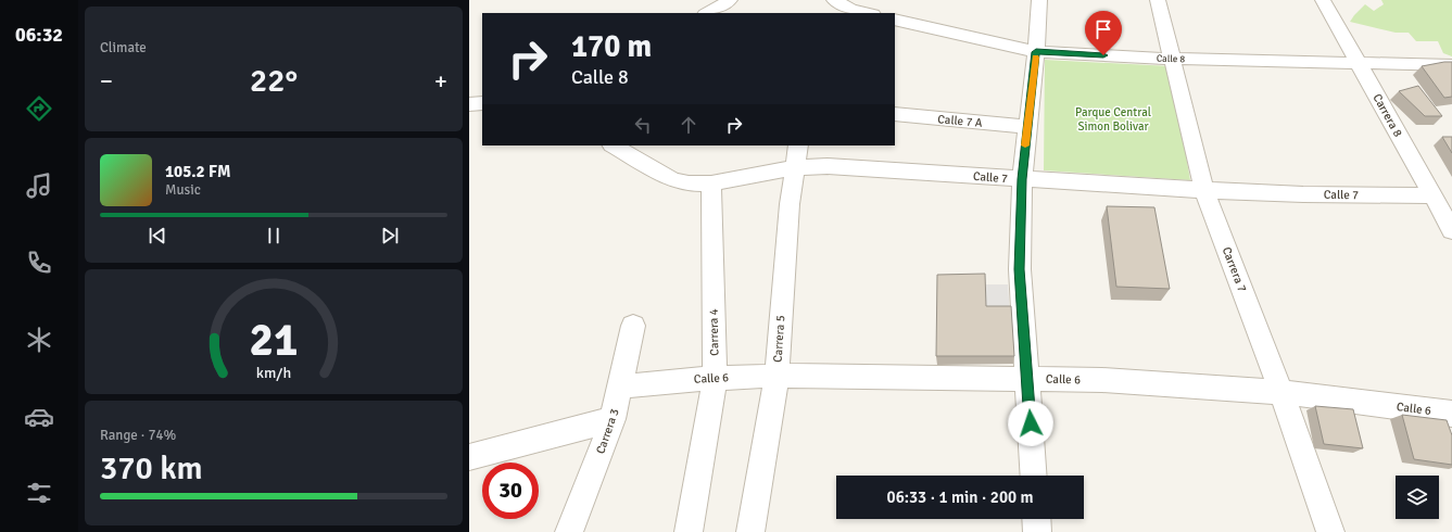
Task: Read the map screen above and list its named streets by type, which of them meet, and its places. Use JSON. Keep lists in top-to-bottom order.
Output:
{
  "streets": {
    "street": [
      "Calle 8",
      "Carrera 8",
      "Calle 7 A",
      "Calle 7",
      "Carrera 7",
      "Carrera 4",
      "Carrera 5",
      "Calle 6",
      "Carrera 3"
    ]
  },
  "crossings": [
    ["Calle 8", "Carrera 8"],
    ["Calle 8", "Carrera 7"],
    ["Carrera 8", "Calle 7"],
    ["Calle 7", "Carrera 7"],
    ["Calle 7", "Carrera 4"],
    ["Calle 7", "Carrera 5"],
    ["Carrera 7", "Calle 6"],
    ["Carrera 4", "Calle 6"],
    ["Carrera 5", "Calle 6"],
    ["Calle 6", "Carrera 3"]
  ],
  "parks": ["Parque Central Simon Bolivar"],
  "page": {
    "tabs": "06:32",
    "tile": [
      "Climate",
      ["Range · 74%", "370 km"]
    ],
    "turn": ["170 m", "Calle 8"],
    "heat": ["−", "22°", "+"],
    "song": ["105.2 FM", "Music"],
    "limit": "30",
    "trip": "06:33 · 1 min · 200 m",
    "gauge": ["21", "km/h"]
  }
}
